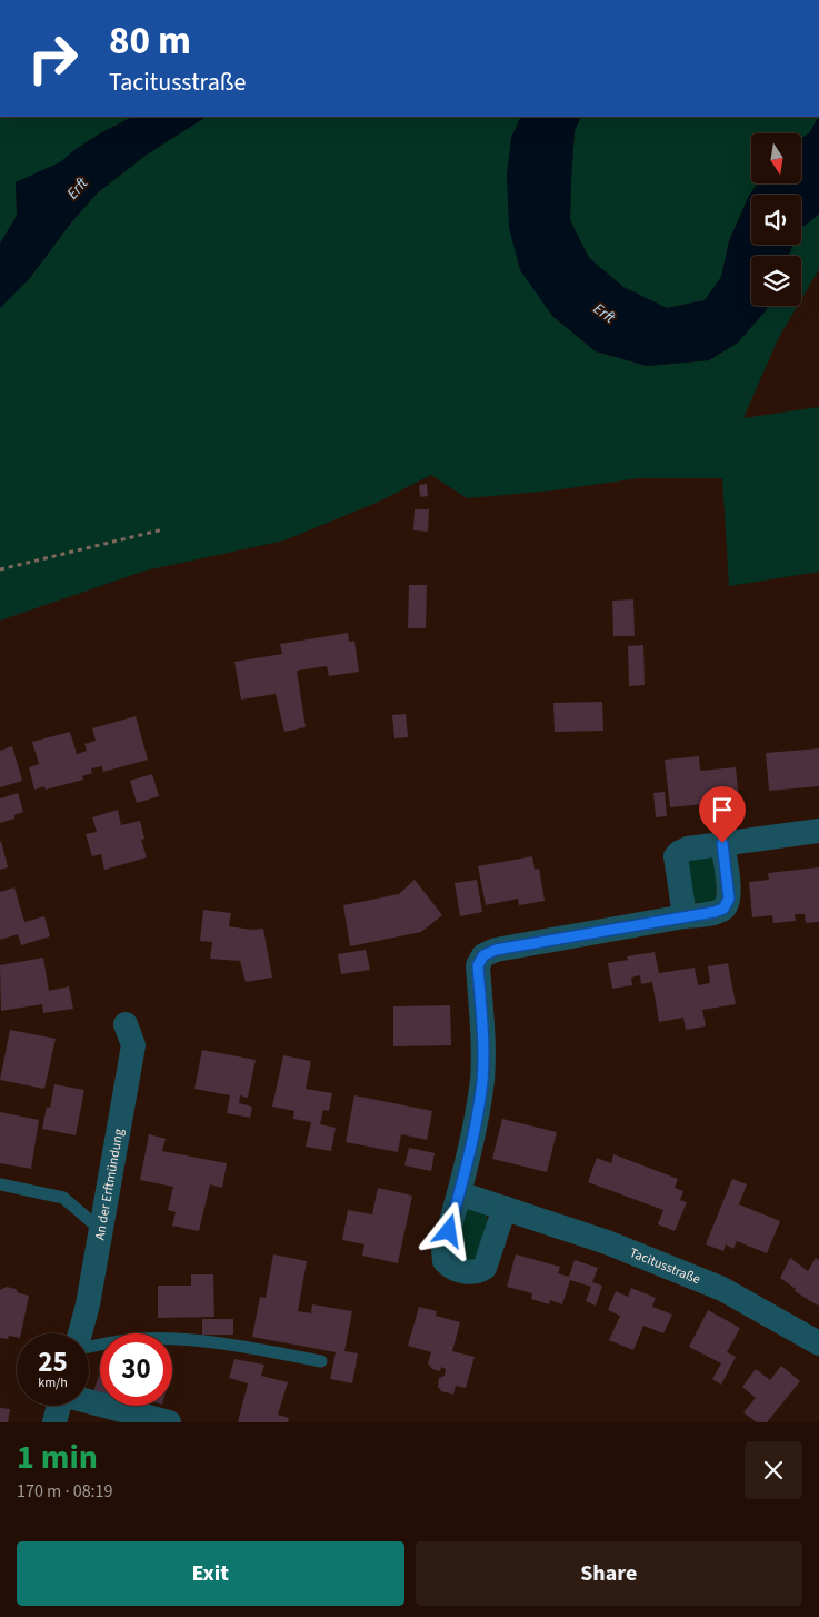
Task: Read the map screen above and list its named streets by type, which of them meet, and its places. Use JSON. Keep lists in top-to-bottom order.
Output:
{
  "streets": {
    "street": ["An der Erftmündung", "Tacitusstraße"]
  },
  "water": ["Erft"],
  "north": "bottom",
  "page": {
    "turn": ["80 m", "Tacitusstraße"],
    "speed": "25 km/h",
    "limit": "30",
    "heading": ["1 min", "170 m · 08:19"],
    "buttons": ["Exit", "Share"]
  }
}
